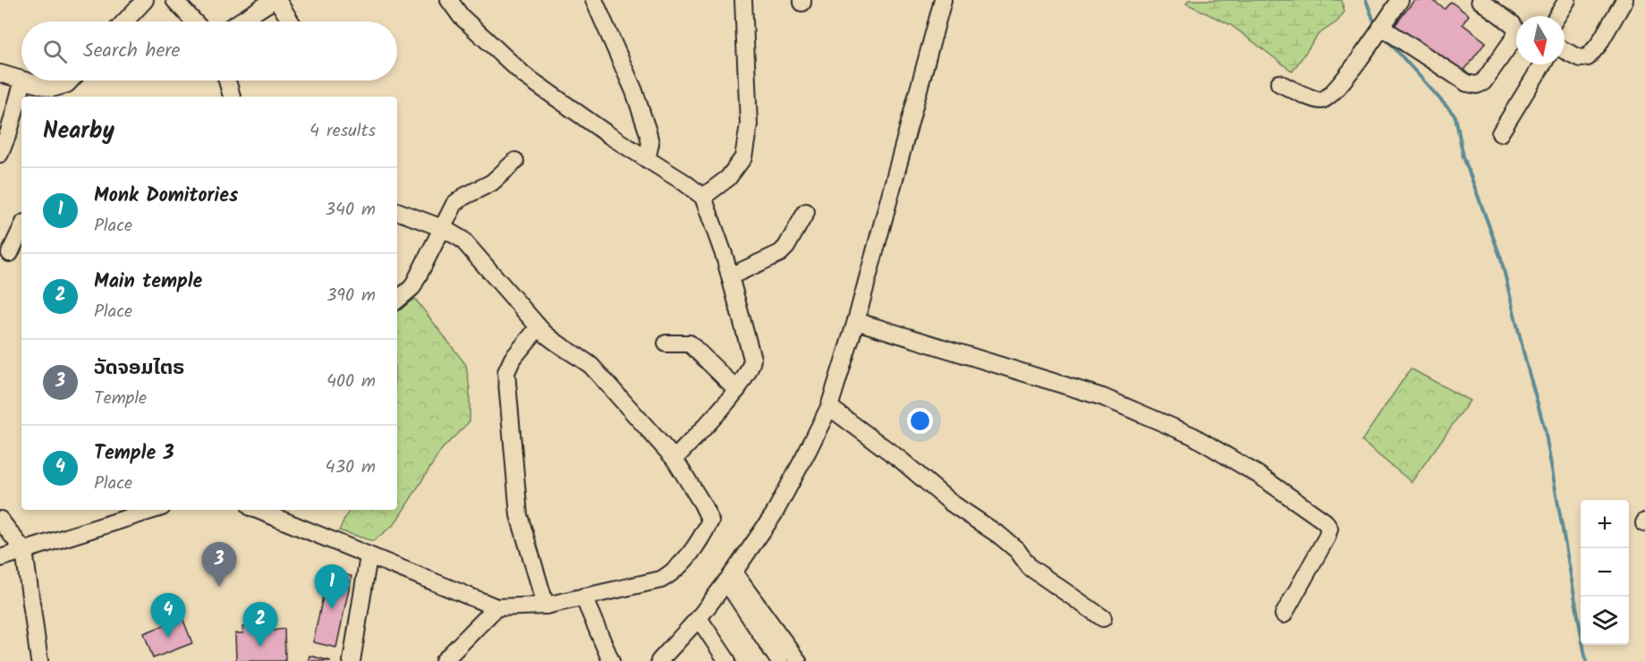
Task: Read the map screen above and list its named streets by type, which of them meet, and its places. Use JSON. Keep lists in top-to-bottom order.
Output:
{
  "north": "bottom",
  "page": {
    "search": "Search here",
    "heading": ["Nearby", "4 results"],
    "list": [
      {
        "mark": "1",
        "name": "Monk Domitories",
        "note": "Place",
        "value": "340 m"
      },
      {
        "mark": "2",
        "name": "Main temple",
        "note": "Place",
        "value": "390 m"
      },
      {
        "mark": "3",
        "name": "ວັດຈອມໄຕຣ",
        "note": "Temple",
        "value": "400 m"
      },
      {
        "mark": "4",
        "name": "Temple 3",
        "note": "Place",
        "value": "430 m"
      }
    ],
    "map_buttons": ["+", "−"],
    "pins": [
      "3",
      "1",
      "4",
      "2"
    ]
  }
}
